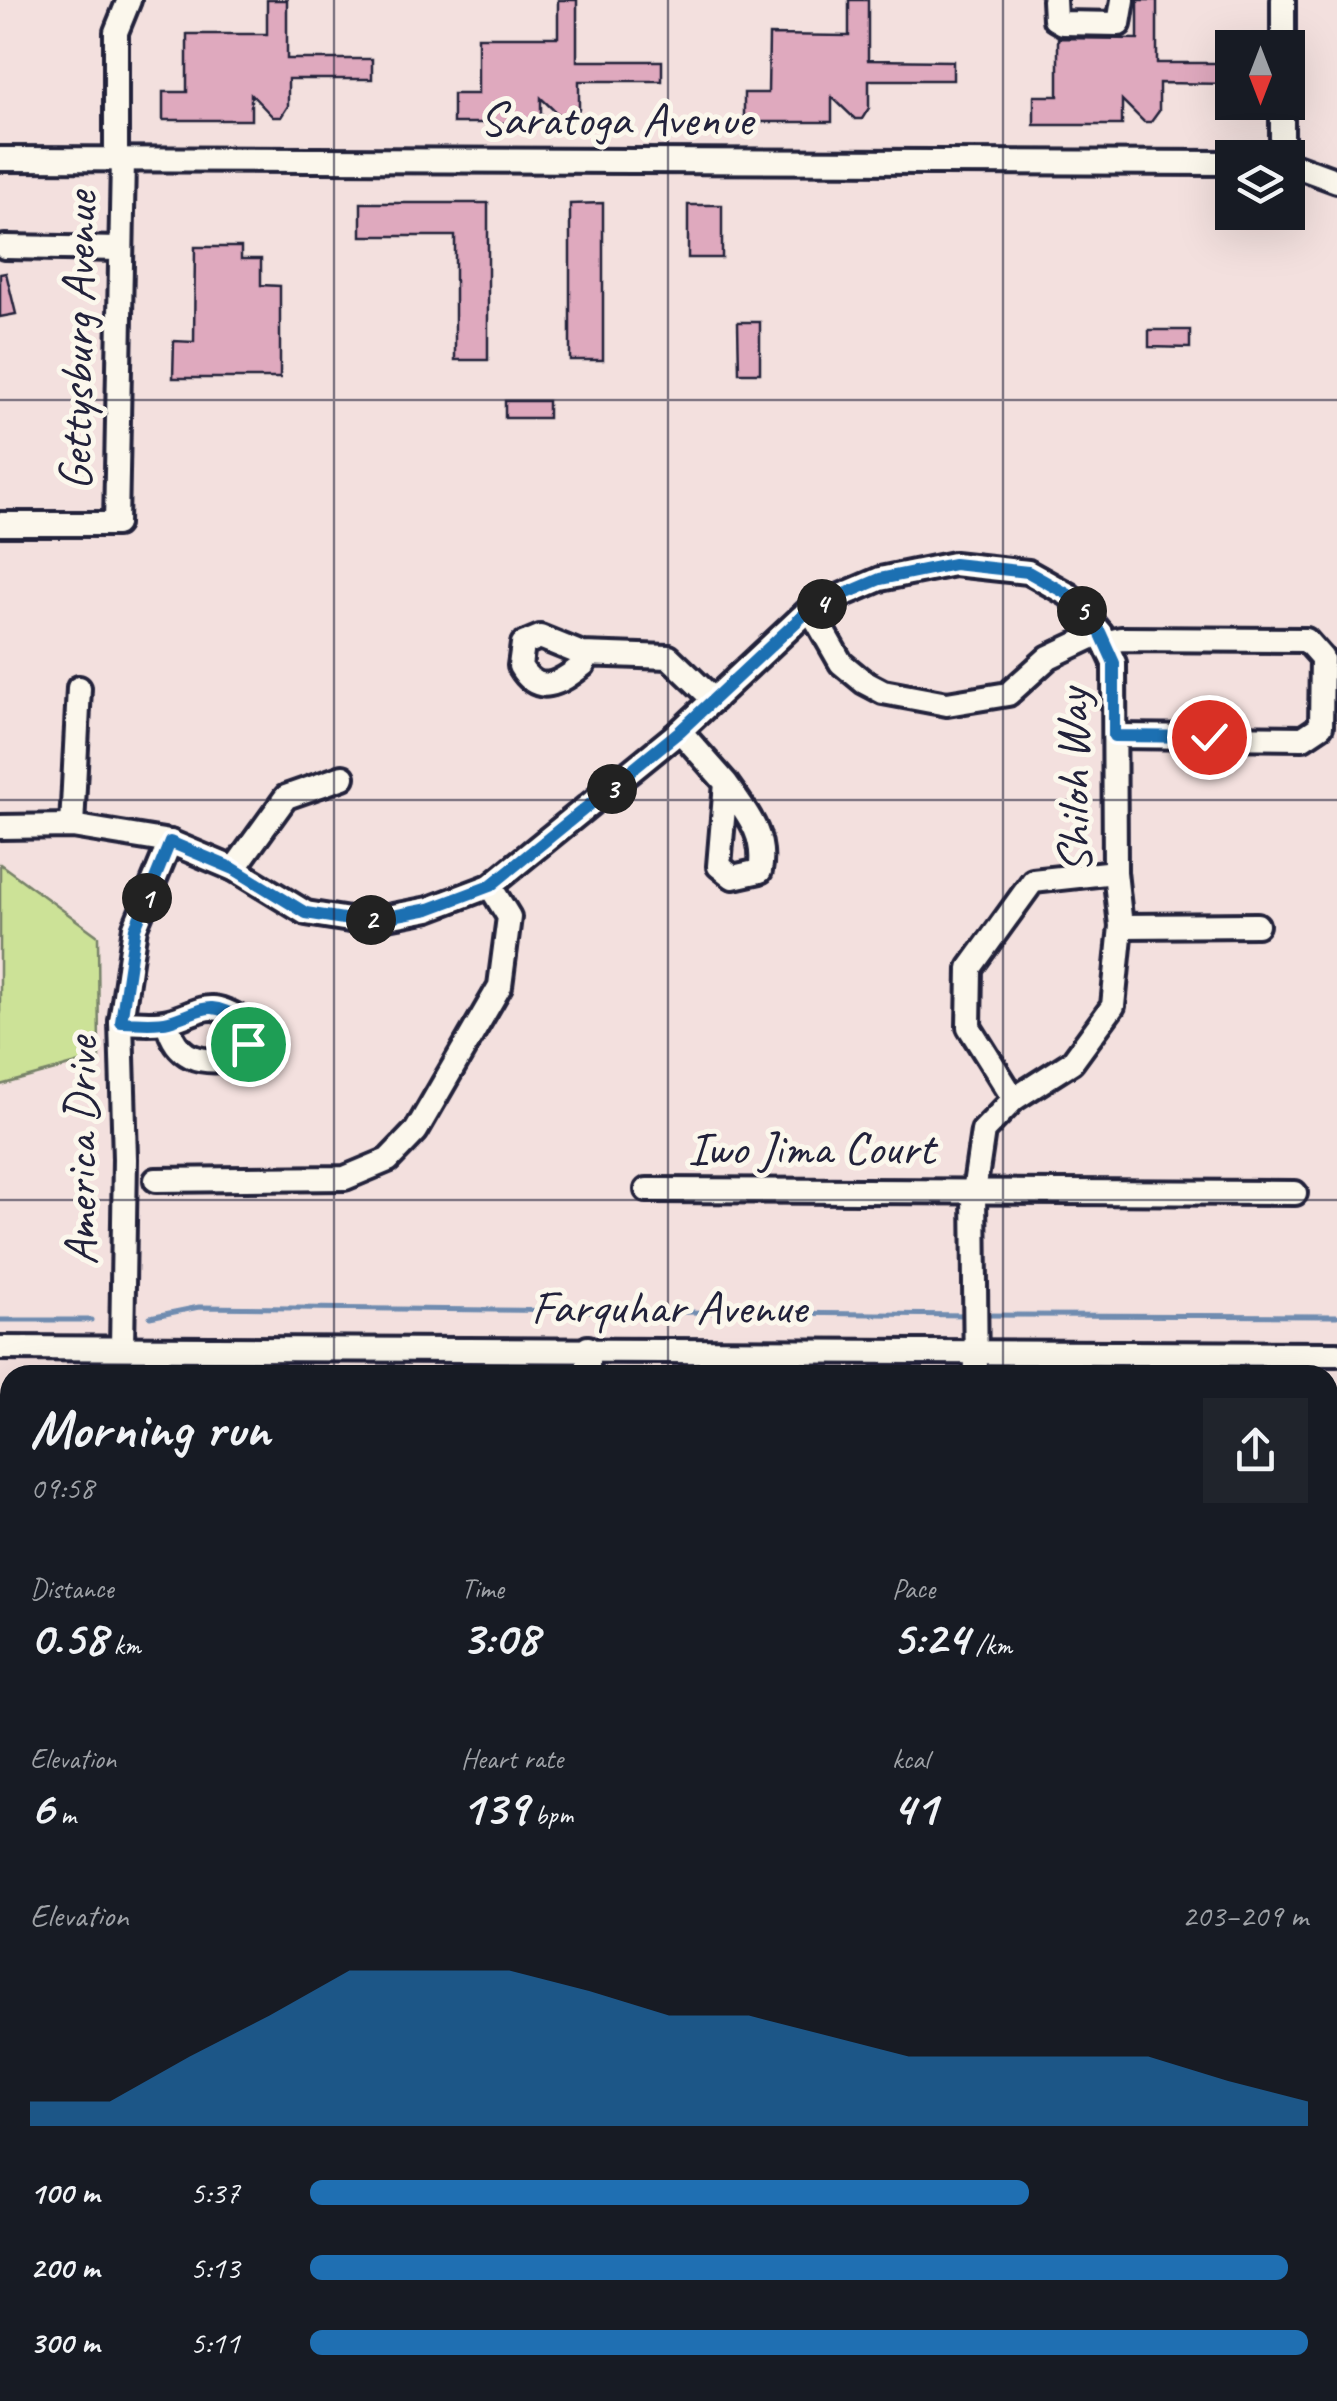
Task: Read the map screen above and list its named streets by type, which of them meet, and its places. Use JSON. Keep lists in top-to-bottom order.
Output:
{
  "streets": {
    "street": [
      "Saratoga Avenue",
      "Gettysburg Avenue",
      "Shiloh Way",
      "Iwo Jima Court",
      "America Drive",
      "Farquhar Avenue"
    ]
  },
  "crossings": [
    ["Saratoga Avenue", "Gettysburg Avenue"],
    ["Shiloh Way", "Iwo Jima Court"],
    ["Shiloh Way", "America Drive"],
    ["Shiloh Way", "Farquhar Avenue"],
    ["America Drive", "Farquhar Avenue"]
  ],
  "north": "bottom",
  "page": {
    "pins": [
      "4",
      "5",
      "3",
      "1",
      "2"
    ],
    "heading": ["Morning run", "09:58"],
    "stats": [
      ["Distance", "0.58 km"],
      ["Time", "3:08"],
      ["Pace", "5:24 /km"],
      ["Elevation", "6 m"],
      ["Heart rate", "139 bpm"],
      ["kcal", "41"]
    ],
    "chart": ["Elevation", "203–209 m"],
    "list": [
      {
        "name": "100 m",
        "note": "5:37"
      },
      {
        "name": "200 m",
        "note": "5:13"
      },
      {
        "name": "300 m",
        "note": "5:11"
      }
    ]
  }
}
